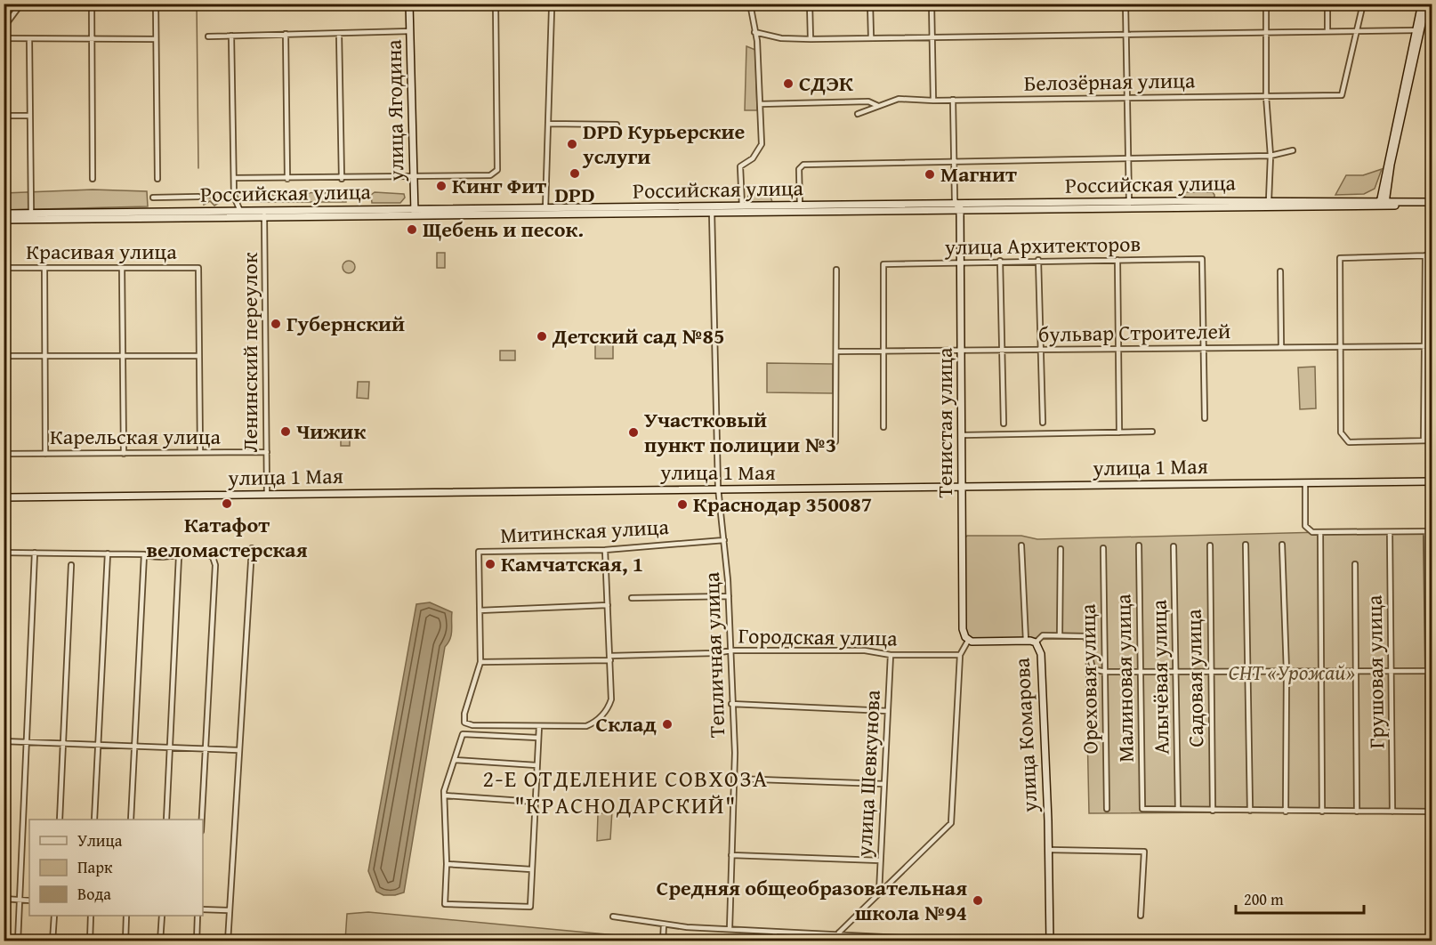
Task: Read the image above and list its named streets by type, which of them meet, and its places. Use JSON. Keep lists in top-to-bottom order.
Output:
{
  "streets": {
    "street": [
      "Белозёрная улица",
      "улица Ягодина",
      "Российская улица",
      "улица Архитекторов",
      "Красивая улица",
      "бульвар Строителей",
      "Ленинский переулок",
      "Тенистая улица",
      "Карельская улица",
      "улица 1 Мая",
      "Митинская улица",
      "Городская улица",
      "Тепличная улица",
      "Грушовая улица",
      "Алычёвая улица",
      "Малиновая улица",
      "Садовая улица",
      "Ореховая улица",
      "улица Комарова",
      "улица Шевкунова"
    ]
  },
  "crossings": [
    ["улица Ягодина", "Российская улица"],
    ["Российская улица", "Ленинский переулок"],
    ["Российская улица", "Тенистая улица"],
    ["Российская улица", "Тепличная улица"],
    ["улица Архитекторов", "бульвар Строителей"],
    ["улица Архитекторов", "Тенистая улица"],
    ["бульвар Строителей", "Тенистая улица"],
    ["Ленинский переулок", "Карельская улица"],
    ["Ленинский переулок", "улица 1 Мая"],
    ["Тенистая улица", "улица 1 Мая"],
    ["улица 1 Мая", "Тепличная улица"],
    ["Митинская улица", "Тепличная улица"],
    ["Городская улица", "Тепличная улица"],
    ["Городская улица", "улица Шевкунова"],
    ["Алычёвая улица", "Малиновая улица"]
  ],
  "districts": ["2-Е ОТДЕЛЕНИЕ СОВХОЗА \"КРАСНОДАРСКИЙ\""],
  "parks": ["СНТ «Урожай»"],
  "places": [
    "СДЭК",
    "DPD Курьерские услуги",
    "DPD",
    "Магнит",
    "Кинг Фит",
    "Щебень и песок.",
    "Губернский",
    "Детский сад №85",
    "Чижик",
    "Участковый пункт полиции №3",
    "Катафот веломастерская",
    "Краснодар 350087",
    "Камчатская, 1",
    "Склад",
    "Средняя общеобразовательная школа №94"
  ],
  "legend": ["Улица", "Парк", "Вода"],
  "scale_bar": "200 m"
}
